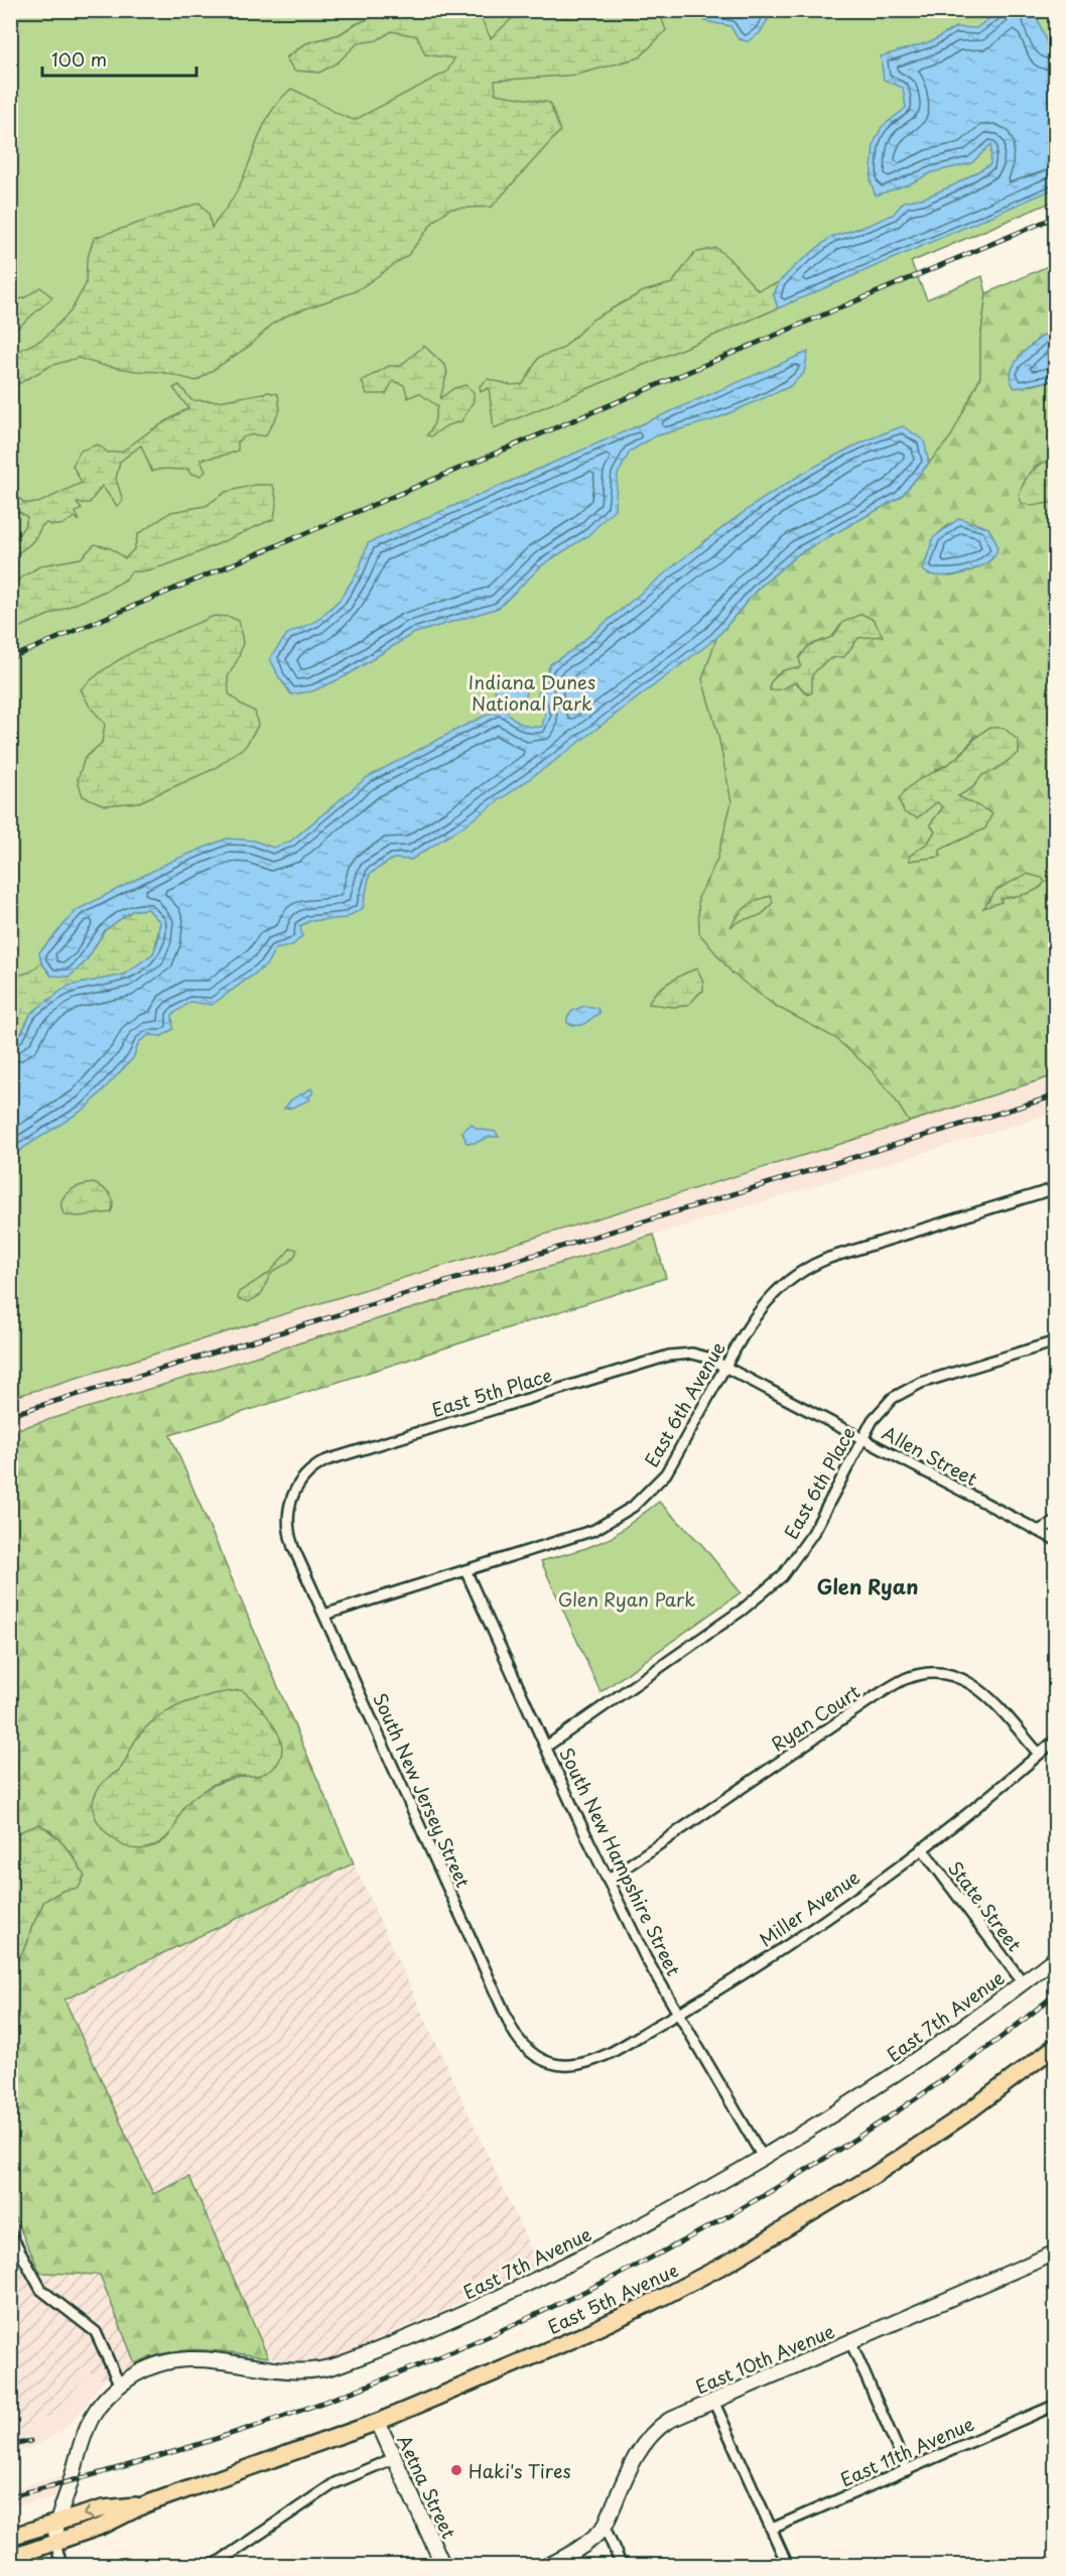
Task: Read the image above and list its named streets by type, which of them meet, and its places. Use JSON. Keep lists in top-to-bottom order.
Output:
{
  "streets": {
    "main road": ["East 5th Avenue"],
    "street": [
      "East 5th Place",
      "East 6th Avenue",
      "Allen Street",
      "East 6th Place",
      "Ryan Court",
      "South New Jersey Street",
      "South New Hampshire Street",
      "State Street",
      "Miller Avenue",
      "East 7th Avenue",
      "East 10th Avenue",
      "East 11th Avenue",
      "Aetna Street"
    ]
  },
  "crossings": [
    ["East 5th Place", "East 6th Avenue"],
    ["East 5th Place", "Allen Street"],
    ["East 5th Place", "South New Jersey Street"],
    ["East 6th Avenue", "Allen Street"],
    ["East 6th Avenue", "South New Jersey Street"],
    ["East 6th Avenue", "South New Hampshire Street"],
    ["Allen Street", "East 6th Place"],
    ["East 6th Place", "South New Hampshire Street"],
    ["Ryan Court", "South New Hampshire Street"],
    ["Ryan Court", "Miller Avenue"],
    ["South New Jersey Street", "Miller Avenue"],
    ["South New Hampshire Street", "Miller Avenue"],
    ["South New Hampshire Street", "East 7th Avenue"],
    ["State Street", "Miller Avenue"],
    ["State Street", "East 7th Avenue"],
    ["East 7th Avenue", "East 5th Avenue"],
    ["East 5th Avenue", "Aetna Street"]
  ],
  "districts": ["Glen Ryan"],
  "parks": ["Indiana Dunes National Park", "Glen Ryan Park"],
  "places": ["Haki's Tires"],
  "scale_bar": "100 m"
}
